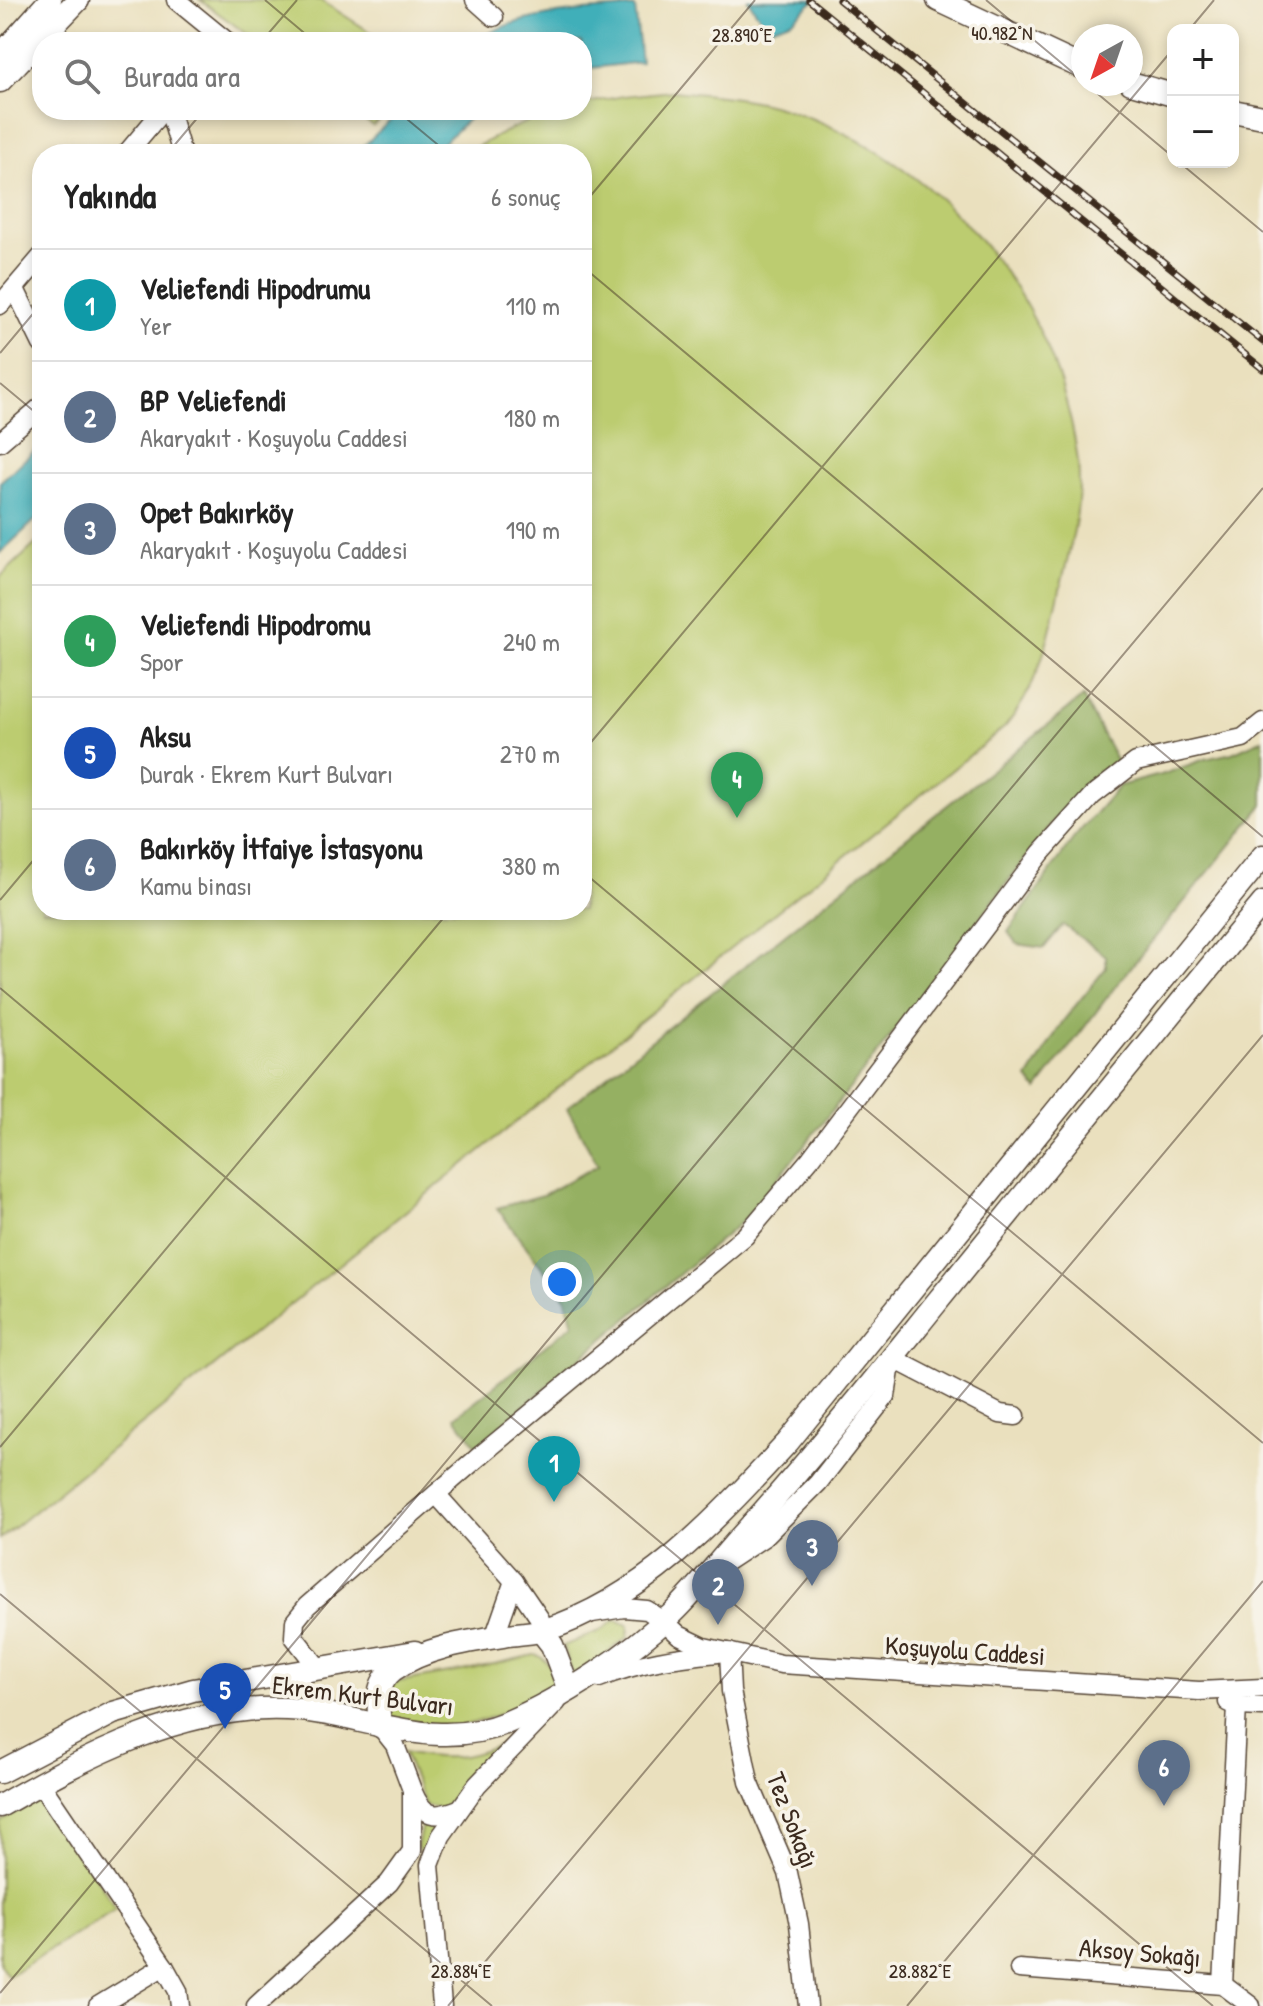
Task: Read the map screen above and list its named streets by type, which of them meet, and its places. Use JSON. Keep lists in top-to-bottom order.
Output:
{
  "streets": {
    "main road": ["Ekrem Kurt Bulvarı"],
    "street": ["Koşuyolu Caddesi", "Tez Sokağı", "Aksoy Sokağı"]
  },
  "crossings": [
    ["Koşuyolu Caddesi", "Tez Sokağı"]
  ],
  "north": "bottom left",
  "page": {
    "map_buttons": ["+", "−"],
    "search": "Burada ara",
    "heading": ["Yakında", "6 sonuç"],
    "list": [
      {
        "mark": "1",
        "name": "Veliefendi Hipodrumu",
        "note": "Yer",
        "value": "110 m"
      },
      {
        "mark": "2",
        "name": "BP Veliefendi",
        "note": "Akaryakıt · Koşuyolu Caddesi",
        "value": "180 m"
      },
      {
        "mark": "3",
        "name": "Opet Bakırköy",
        "note": "Akaryakıt · Koşuyolu Caddesi",
        "value": "190 m"
      },
      {
        "mark": "4",
        "name": "Veliefendi Hipodromu",
        "note": "Spor",
        "value": "240 m"
      },
      {
        "mark": "5",
        "name": "Aksu",
        "note": "Durak · Ekrem Kurt Bulvarı",
        "value": "270 m"
      },
      {
        "mark": "6",
        "name": "Bakırköy İtfaiye İstasyonu",
        "note": "Kamu binası",
        "value": "380 m"
      }
    ],
    "pins": [
      "4",
      "1",
      "3",
      "2",
      "5",
      "6"
    ]
  },
  "coordinates": [
    "40.982°N",
    "28.890°E",
    "28.884°E",
    "28.882°E"
  ]
}
